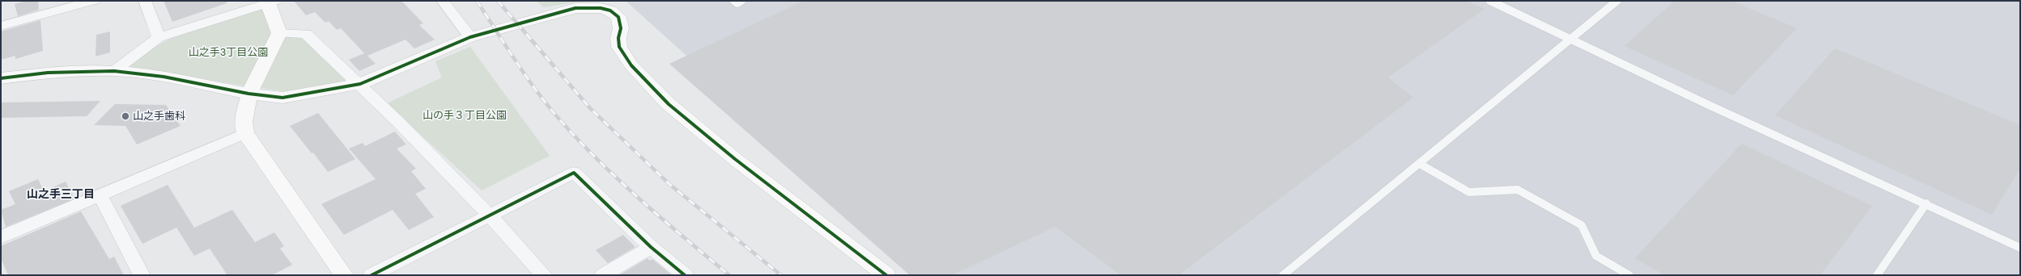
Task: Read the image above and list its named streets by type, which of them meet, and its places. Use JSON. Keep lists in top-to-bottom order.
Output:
{
  "districts": ["山之手三丁目"],
  "parks": ["山之手3丁目公園", "山の手３丁目公園"],
  "places": ["山之手歯科"]
}
